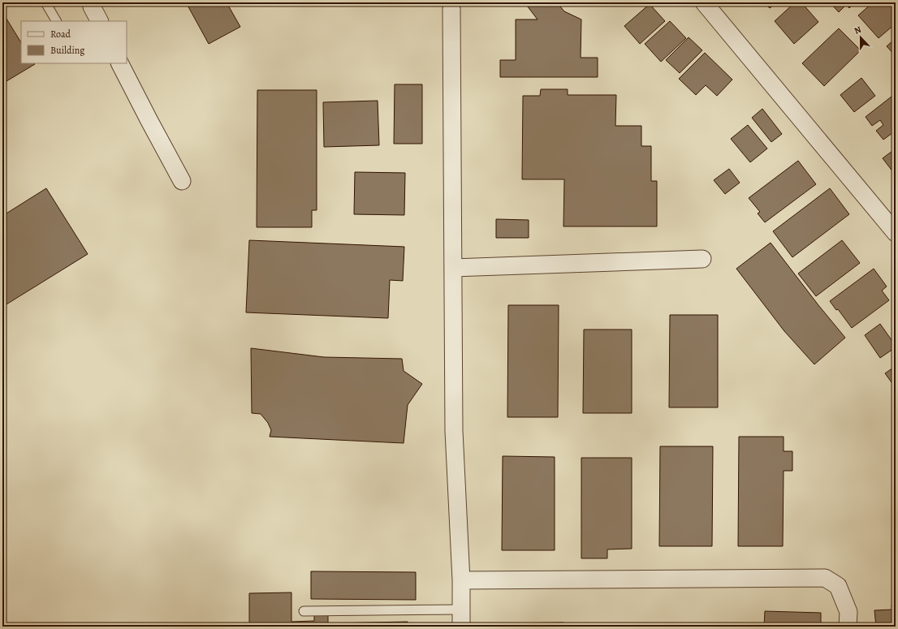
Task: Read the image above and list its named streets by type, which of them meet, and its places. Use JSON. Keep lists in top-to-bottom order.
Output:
{
  "legend": ["Road", "Building"],
  "north": "top"
}
